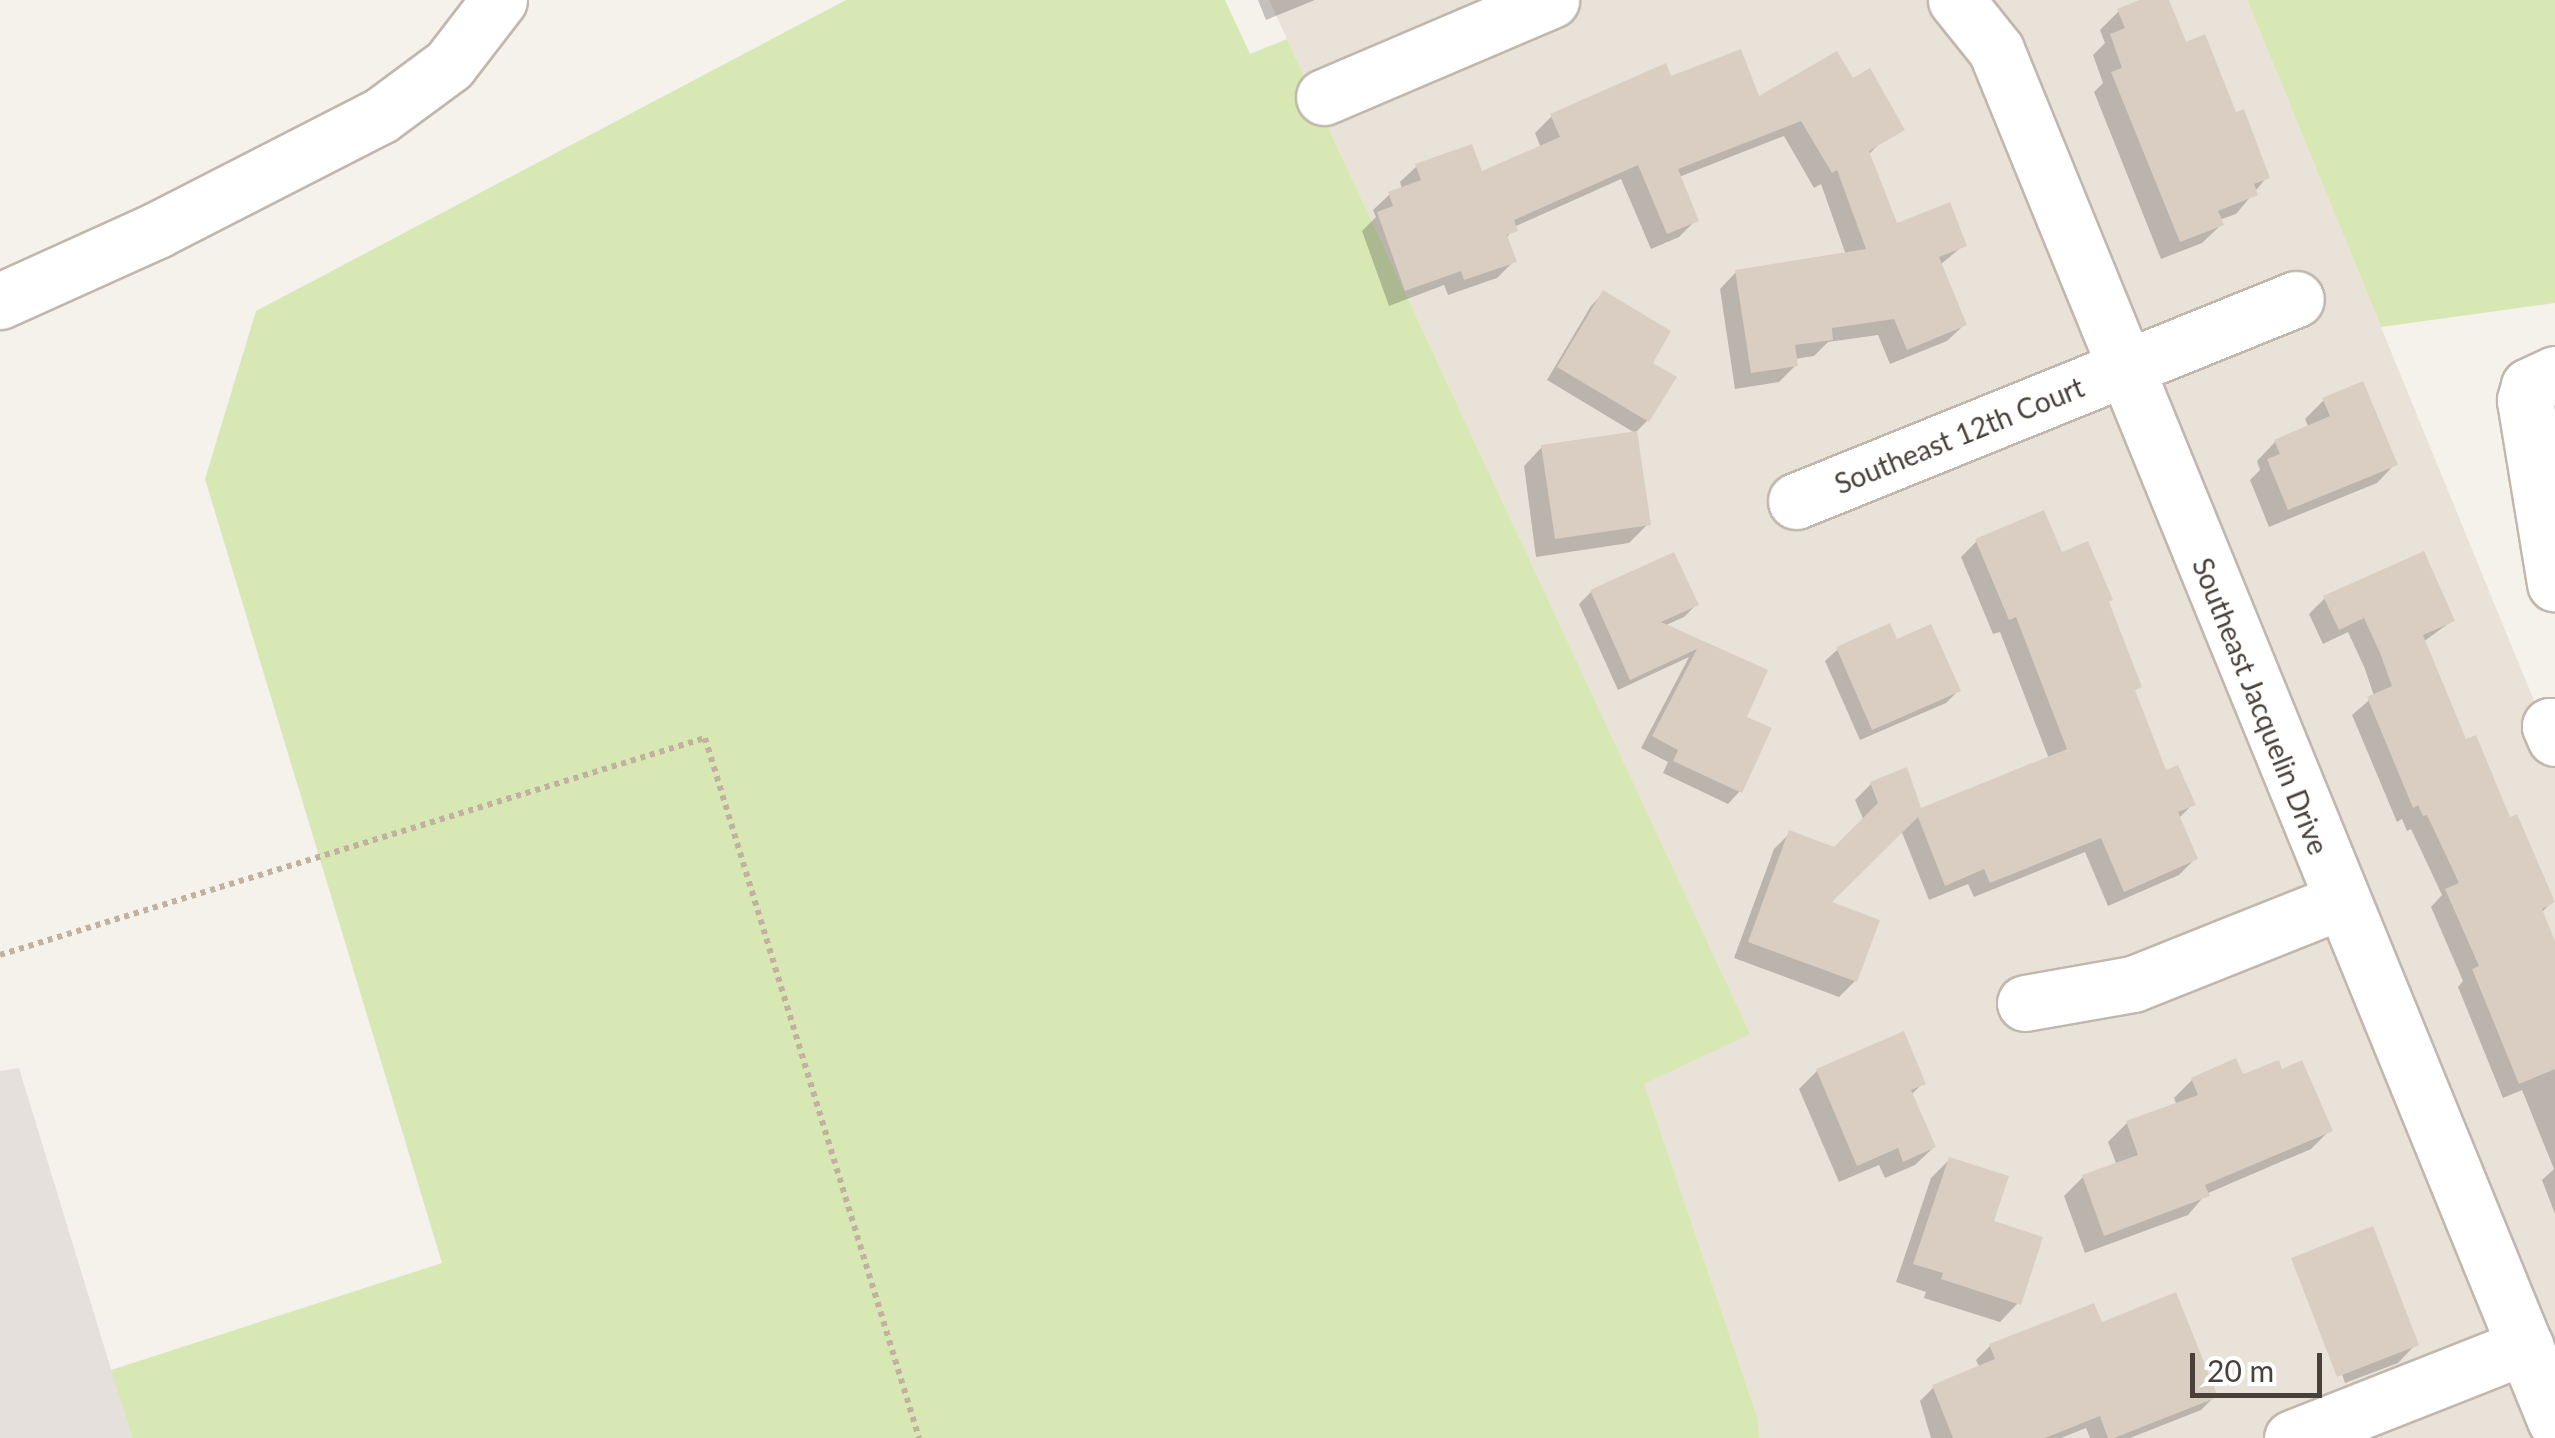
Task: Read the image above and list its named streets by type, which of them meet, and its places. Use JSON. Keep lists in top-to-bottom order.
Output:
{
  "streets": {
    "street": ["Southeast 12th Court", "Southeast Jacquelin Drive"]
  },
  "crossings": [
    ["Southeast 12th Court", "Southeast Jacquelin Drive"]
  ],
  "scale_bar": "20 m"
}
